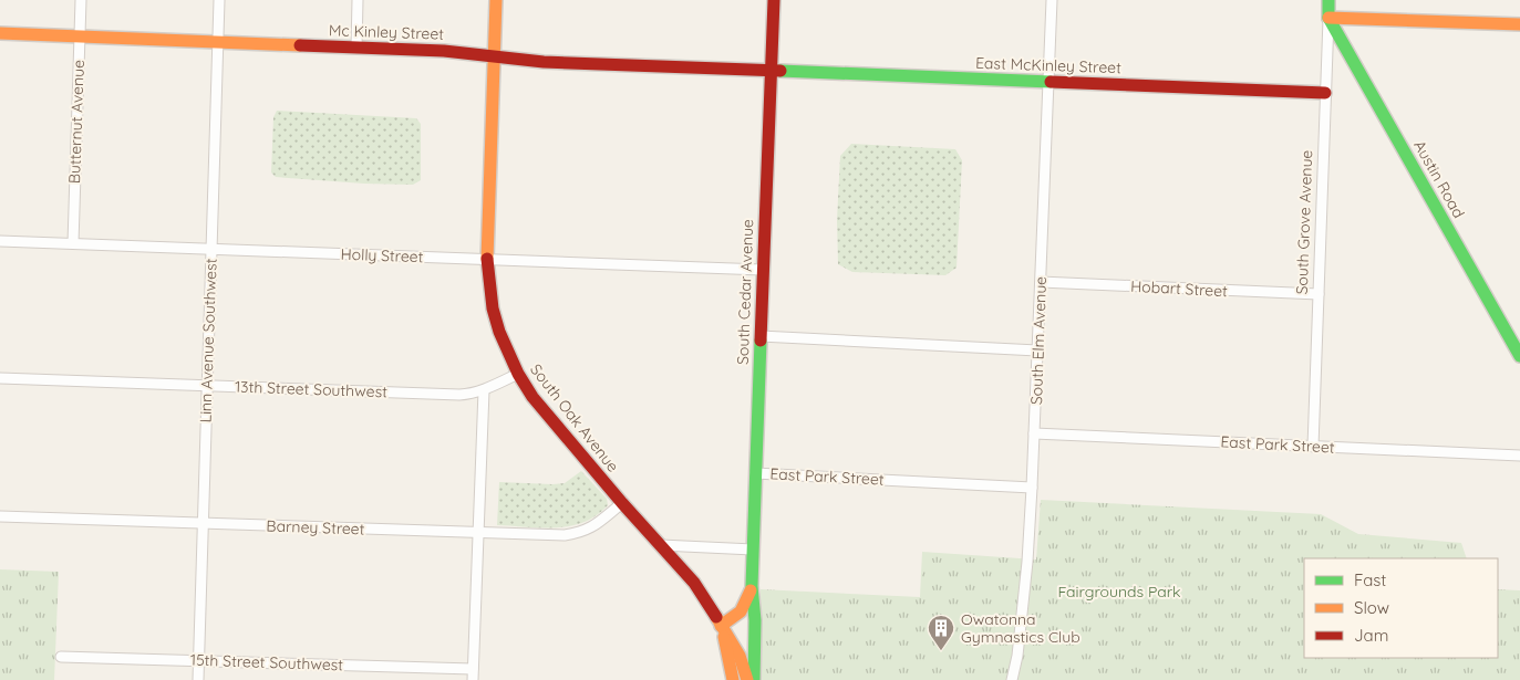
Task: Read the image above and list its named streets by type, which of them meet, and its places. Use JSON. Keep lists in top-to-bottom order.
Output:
{
  "streets": {
    "street": [
      "Mc Kinley Street",
      "East McKinley Street",
      "Butternut Avenue",
      "Austin Road",
      "South Grove Avenue",
      "Holly Street",
      "Hobart Street",
      "South Cedar Avenue",
      "Linn Avenue Southwest",
      "South Elm Avenue",
      "13th Street Southwest",
      "South Oak Avenue",
      "East Park Street",
      "Barney Street",
      "15th Street Southwest"
    ]
  },
  "crossings": [
    ["Mc Kinley Street", "East McKinley Street"],
    ["Mc Kinley Street", "Butternut Avenue"],
    ["Mc Kinley Street", "South Cedar Avenue"],
    ["Mc Kinley Street", "Linn Avenue Southwest"],
    ["Mc Kinley Street", "South Oak Avenue"],
    ["East McKinley Street", "South Grove Avenue"],
    ["East McKinley Street", "South Cedar Avenue"],
    ["East McKinley Street", "South Elm Avenue"],
    ["Butternut Avenue", "Holly Street"],
    ["Austin Road", "South Grove Avenue"],
    ["South Grove Avenue", "Hobart Street"],
    ["South Grove Avenue", "East Park Street"],
    ["Holly Street", "South Cedar Avenue"],
    ["Holly Street", "Linn Avenue Southwest"],
    ["Holly Street", "South Oak Avenue"],
    ["Hobart Street", "South Elm Avenue"],
    ["South Cedar Avenue", "South Oak Avenue"],
    ["South Cedar Avenue", "East Park Street"],
    ["Linn Avenue Southwest", "13th Street Southwest"],
    ["Linn Avenue Southwest", "Barney Street"],
    ["Linn Avenue Southwest", "15th Street Southwest"],
    ["South Elm Avenue", "East Park Street"],
    ["13th Street Southwest", "South Oak Avenue"],
    ["South Oak Avenue", "Barney Street"]
  ],
  "parks": ["Fairgrounds Park"],
  "places": {
    "building": ["Owatonna Gymnastics Club"]
  },
  "legend": ["Fast", "Slow", "Jam"]
}
